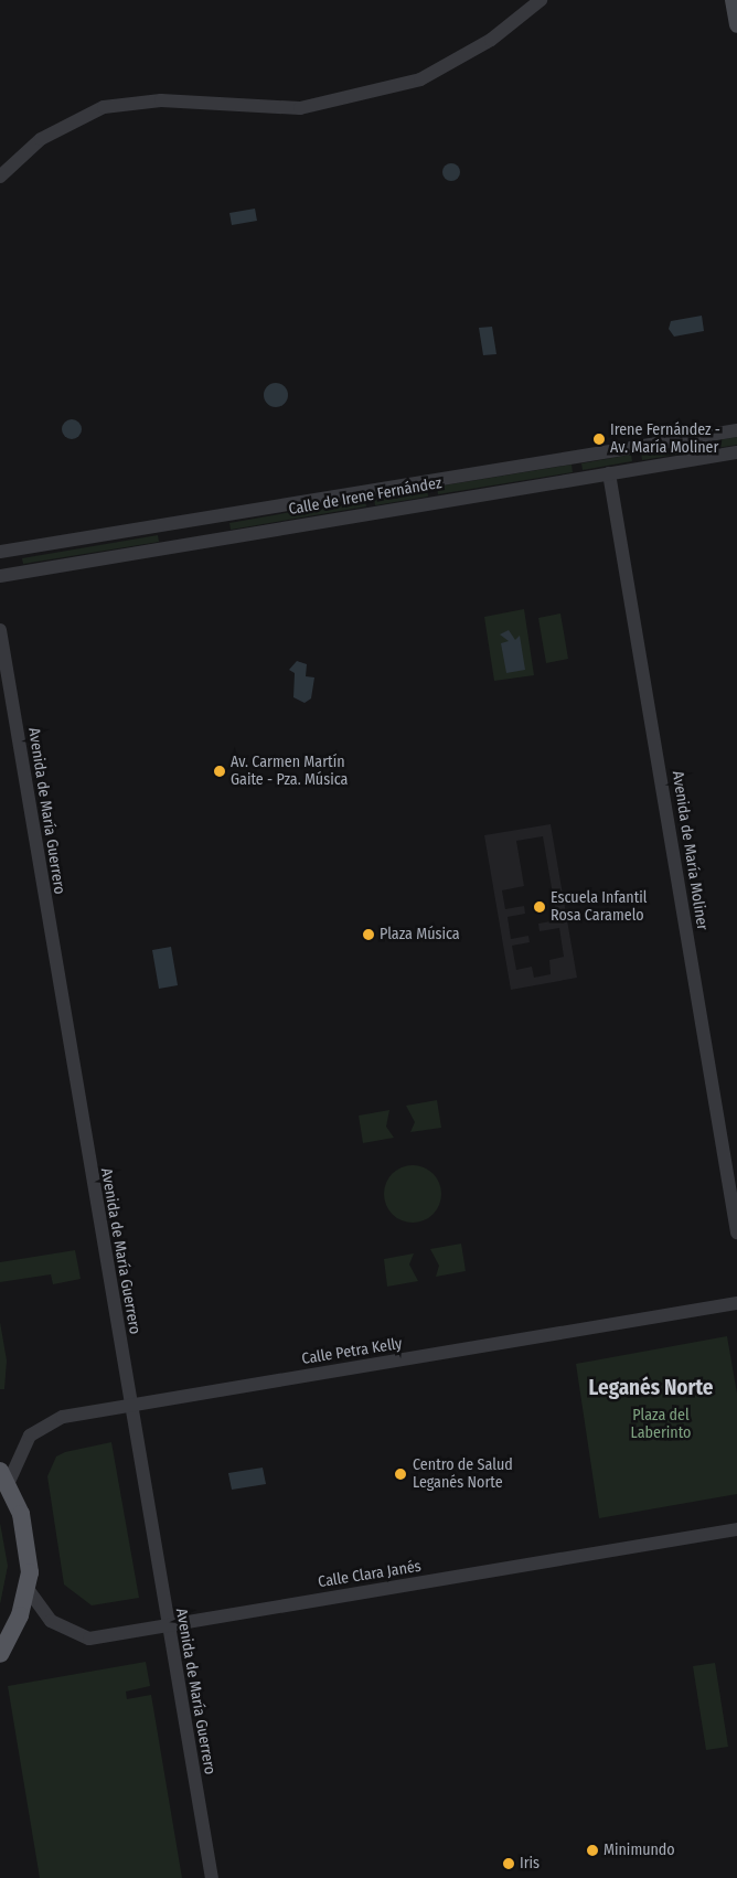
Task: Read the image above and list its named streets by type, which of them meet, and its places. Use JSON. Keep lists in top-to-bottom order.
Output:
{
  "streets": {
    "street": [
      "Calle de Irene Fernández",
      "Avenida de María Guerrero",
      "Avenida de María Moliner",
      "Calle Petra Kelly",
      "Calle Clara Janés"
    ]
  },
  "crossings": [
    ["Calle de Irene Fernández", "Avenida de María Moliner"],
    ["Avenida de María Guerrero", "Calle Petra Kelly"],
    ["Avenida de María Guerrero", "Calle Clara Janés"]
  ],
  "districts": ["Leganés Norte"],
  "parks": ["Plaza del Laberinto"],
  "places": [
    "Irene Fernández - Av. María Moliner",
    "Av. Carmen Martín Gaite - Pza. Música",
    "Escuela Infantil Rosa Caramelo",
    "Plaza Música",
    "Centro de Salud Leganés Norte",
    "Minimundo",
    "Iris"
  ]
}
